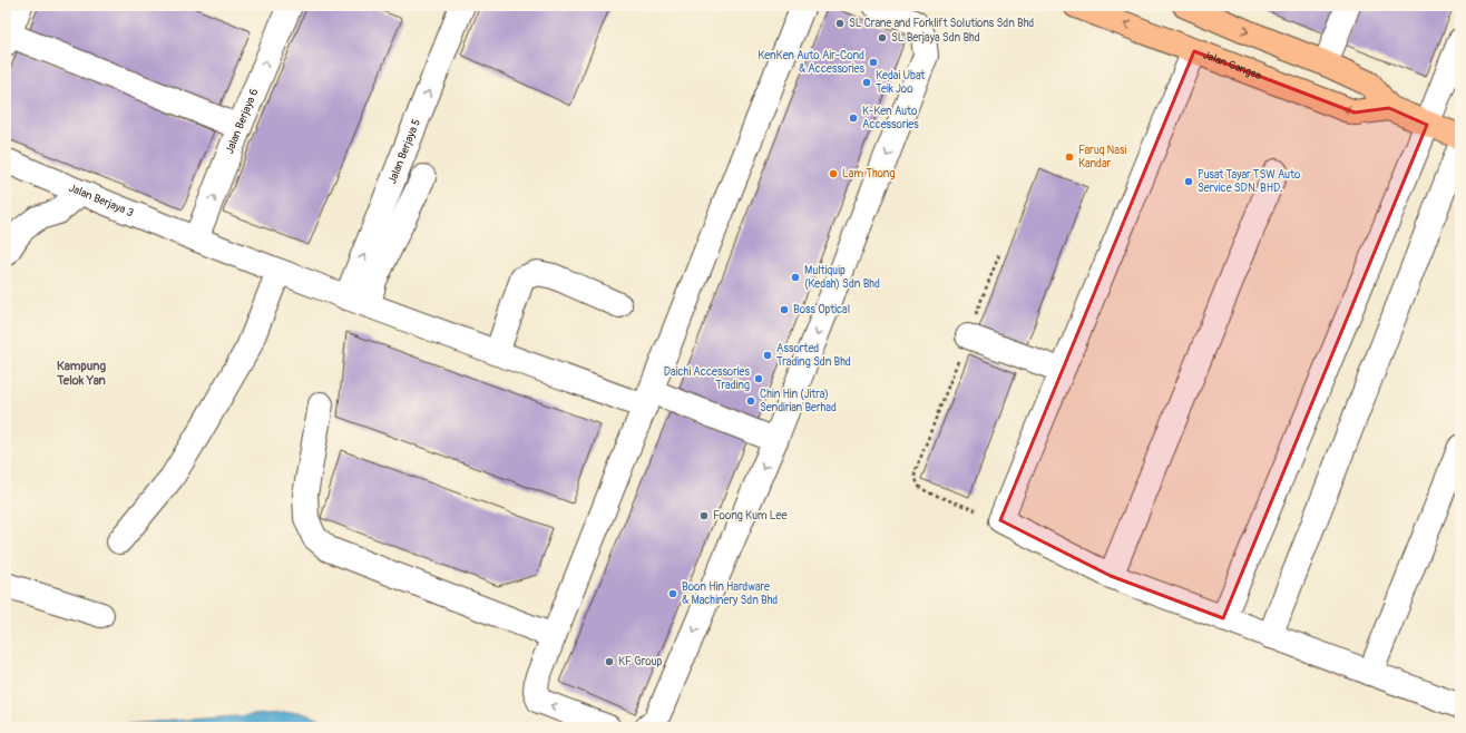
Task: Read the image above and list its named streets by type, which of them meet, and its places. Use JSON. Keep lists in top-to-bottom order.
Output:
{
  "streets": {
    "main road": ["Jalan Gangsa"],
    "street": ["Jalan Berjaya 6", "Jalan Berjaya 5", "Jalan Berjaya 3"]
  },
  "crossings": [
    ["Jalan Berjaya 6", "Jalan Berjaya 3"],
    ["Jalan Berjaya 5", "Jalan Berjaya 3"]
  ],
  "districts": ["Kampung Telok Yan"],
  "places": [
    "SL Crane and Forklift Solutions Sdn Bhd",
    "SL Berjaya Sdn Bhd",
    "KenKen Auto Air-Cond & Accessories",
    "Kedai Ubat Teik Joo",
    "K-Ken Auto Accessories",
    "Faruq Nasi Kandar",
    "Lam Thong",
    "Pusat Tayar TSW Auto Service SDN. BHD.",
    "Multiquip (Kedah) Sdn Bhd",
    "Boss Optical",
    "Assorted Trading Sdn Bhd",
    "Daichi Accessories Trading",
    "Chin Hin (Jitra) Sendirian Berhad",
    "Foong Kum Lee",
    "Boon Hin Hardware & Machinery Sdn Bhd",
    "KF Group"
  ]
}
